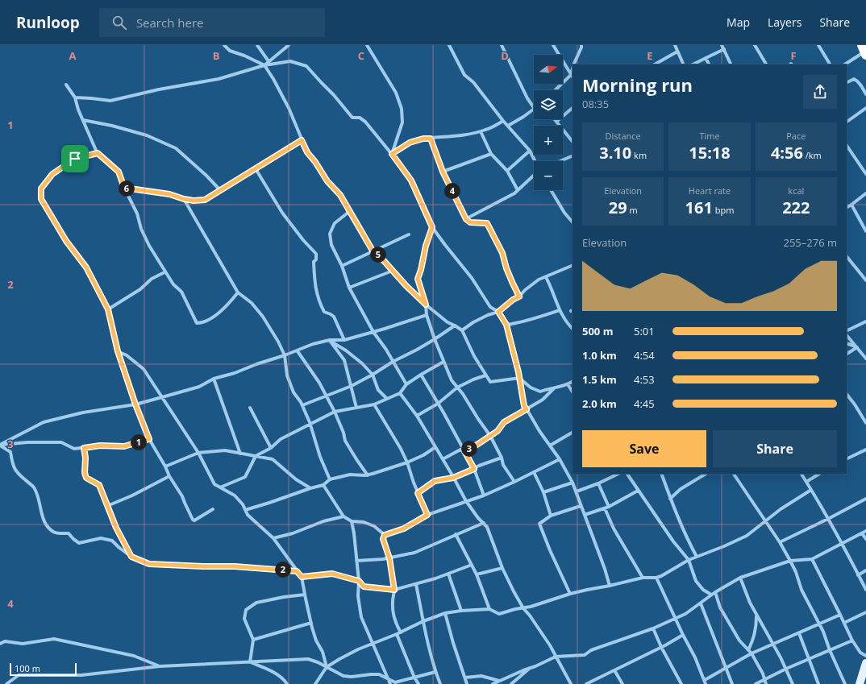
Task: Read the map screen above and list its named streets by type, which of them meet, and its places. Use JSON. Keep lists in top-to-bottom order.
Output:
{
  "scale_bar": "100 m",
  "north": "right",
  "page": {
    "header": "Runloop",
    "search": "Search here",
    "nav": ["Map", "Layers", "Share"],
    "map_buttons": ["+", "−"],
    "heading": ["Morning run", "08:35"],
    "stats": [
      ["Distance", "3.10 km"],
      ["Time", "15:18"],
      ["Pace", "4:56 /km"],
      ["Elevation", "29 m"],
      ["Heart rate", "161 bpm"],
      ["kcal", "222"]
    ],
    "pins": [
      "6",
      "4",
      "5",
      "1",
      "3",
      "2"
    ],
    "chart": ["Elevation", "255–276 m"],
    "list": [
      {
        "name": "500 m",
        "note": "5:01"
      },
      {
        "name": "1.0 km",
        "note": "4:54"
      },
      {
        "name": "1.5 km",
        "note": "4:53"
      },
      {
        "name": "2.0 km",
        "note": "4:45"
      }
    ],
    "buttons": ["Save", "Share"],
    "scale": "100 m"
  },
  "grid": {
    "columns": [
      "A",
      "B",
      "C",
      "D",
      "E",
      "F"
    ],
    "rows": [
      "1",
      "2",
      "3",
      "4"
    ]
  }
}
